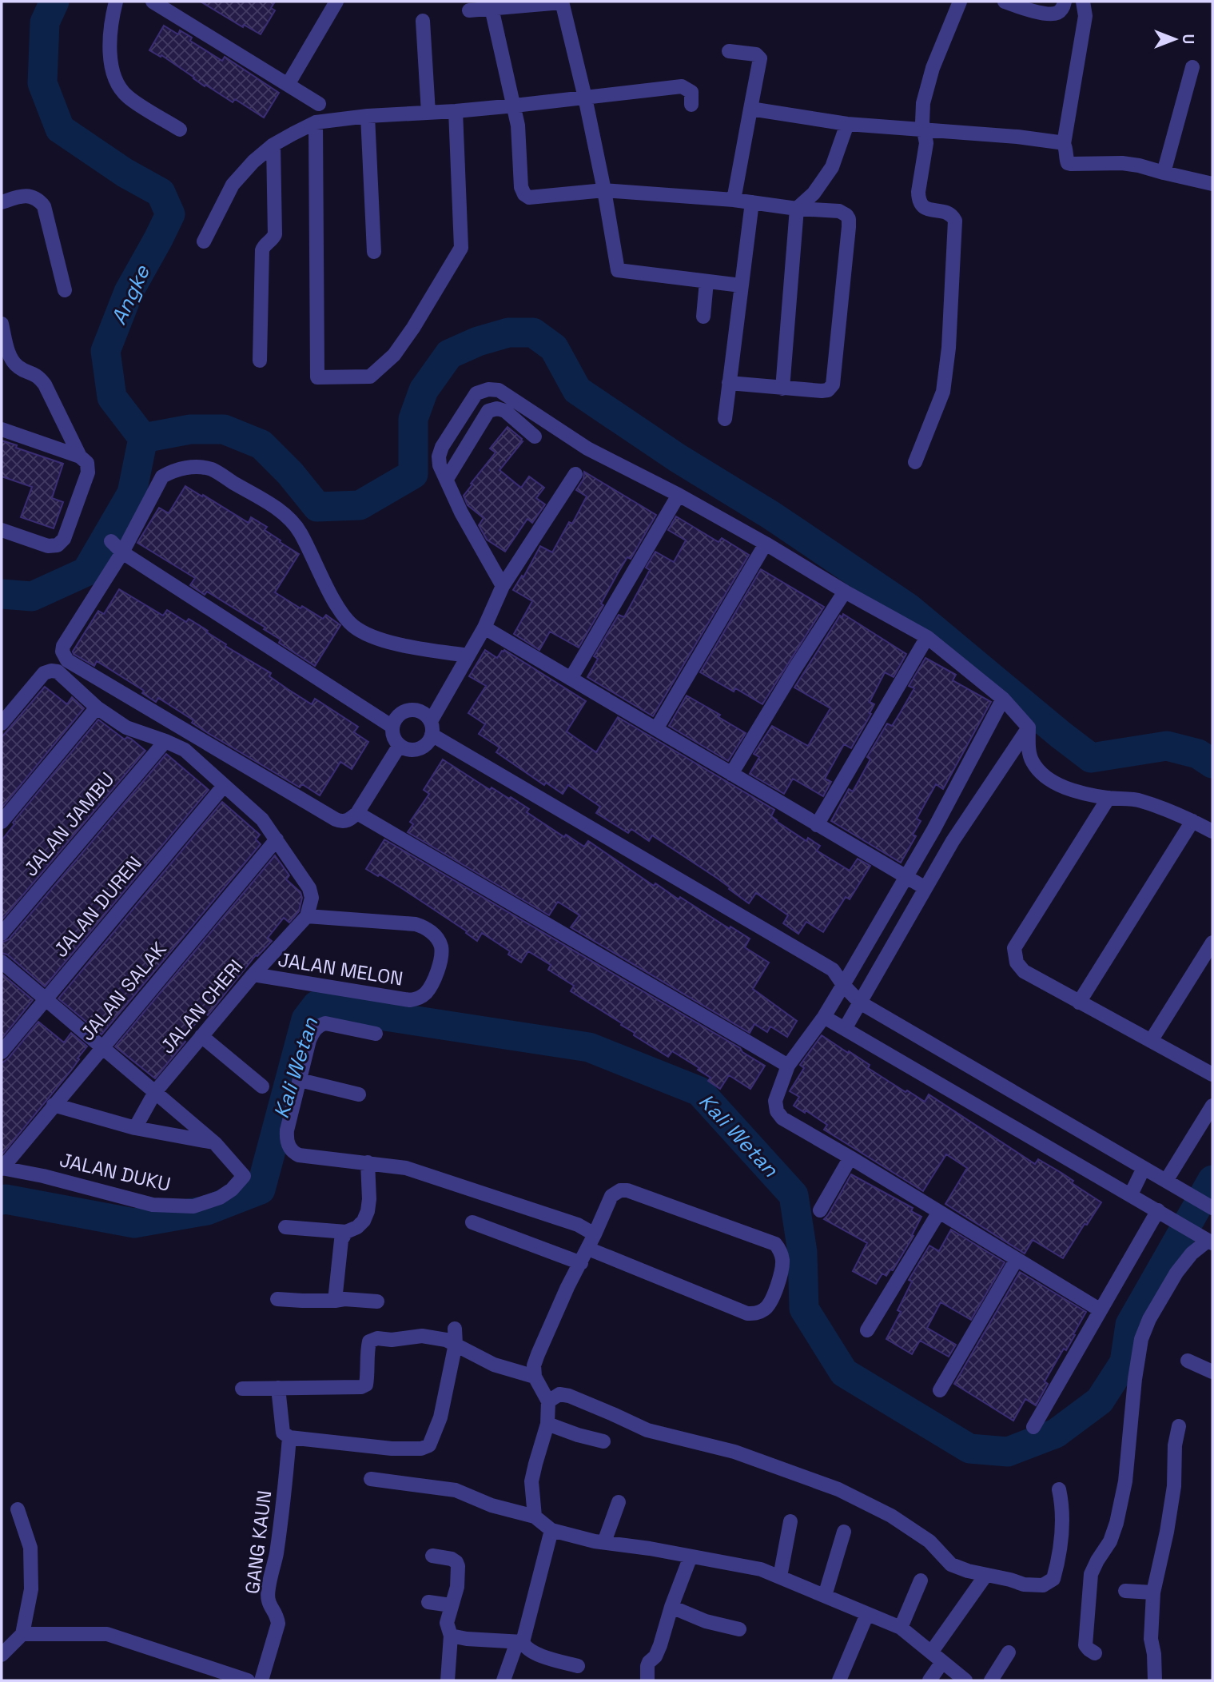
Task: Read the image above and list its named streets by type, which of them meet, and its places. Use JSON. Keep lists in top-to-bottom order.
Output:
{
  "streets": {
    "street": [
      "JALAN JAMBU",
      "JALAN DUREN",
      "JALAN MELON",
      "JALAN SALAK",
      "JALAN CHERI",
      "JALAN DUKU",
      "GANG KAUN"
    ]
  },
  "crossings": [
    ["JALAN MELON", "JALAN CHERI"],
    ["JALAN SALAK", "JALAN DUKU"]
  ],
  "water": ["Angke", "Kali Wetan"],
  "north": "right"
}
